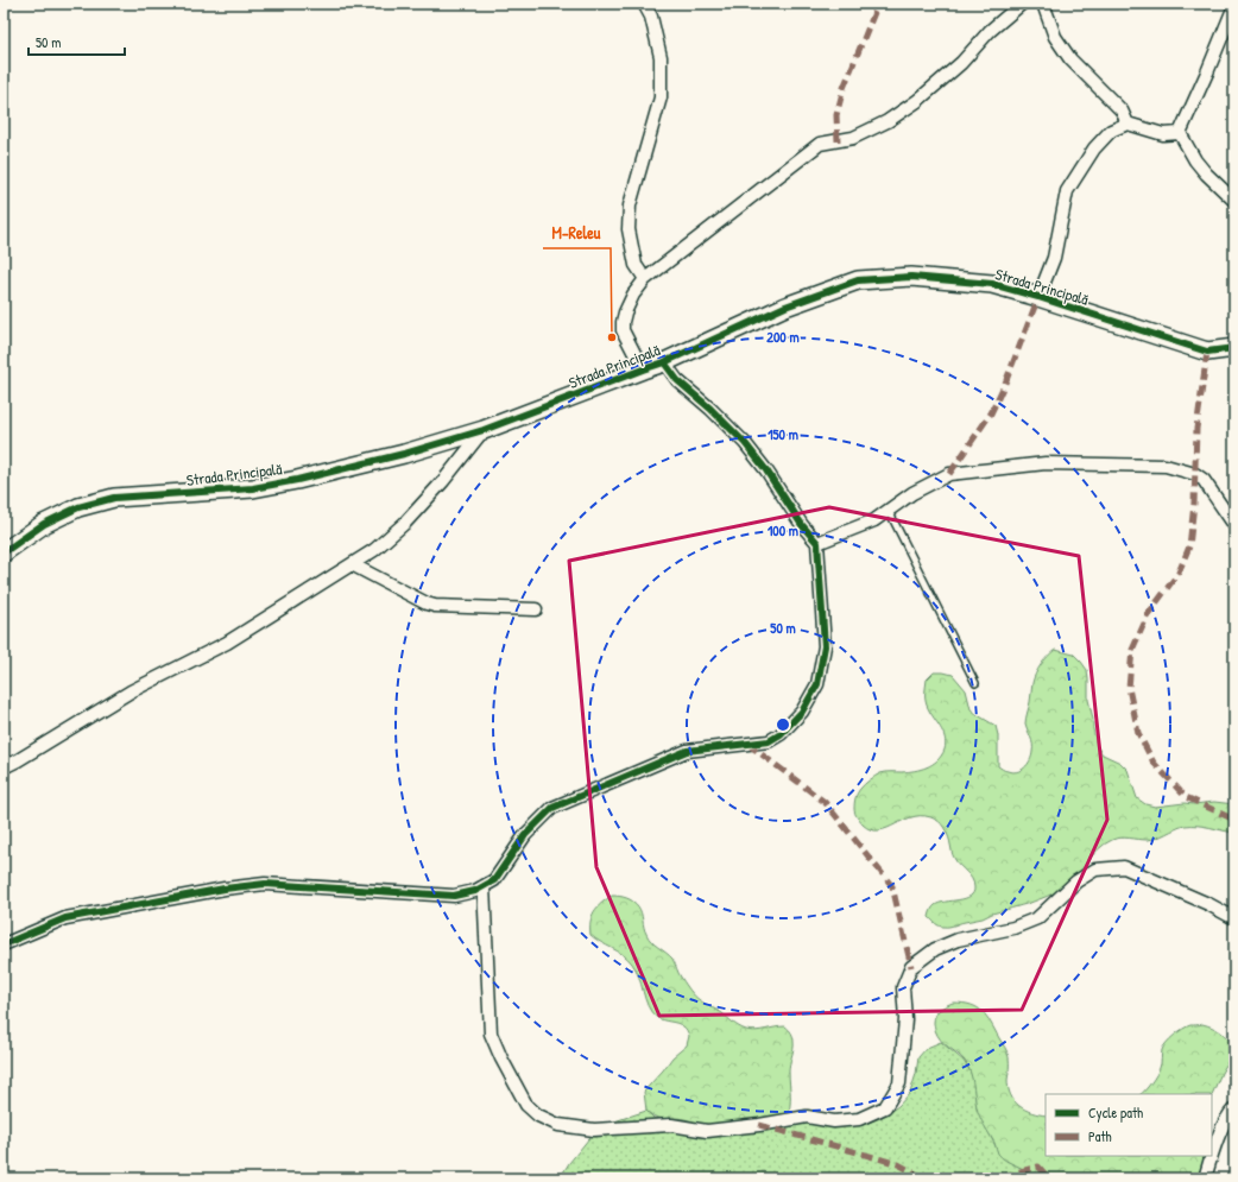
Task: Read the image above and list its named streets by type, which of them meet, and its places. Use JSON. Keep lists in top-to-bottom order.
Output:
{
  "streets": {
    "street": ["Strada Principală"]
  },
  "places": ["M-Releu"],
  "legend": ["Cycle path", "Path"],
  "scale_bar": "50 m",
  "rings": [
    "200 m",
    "150 m",
    "100 m",
    "50 m"
  ]
}
